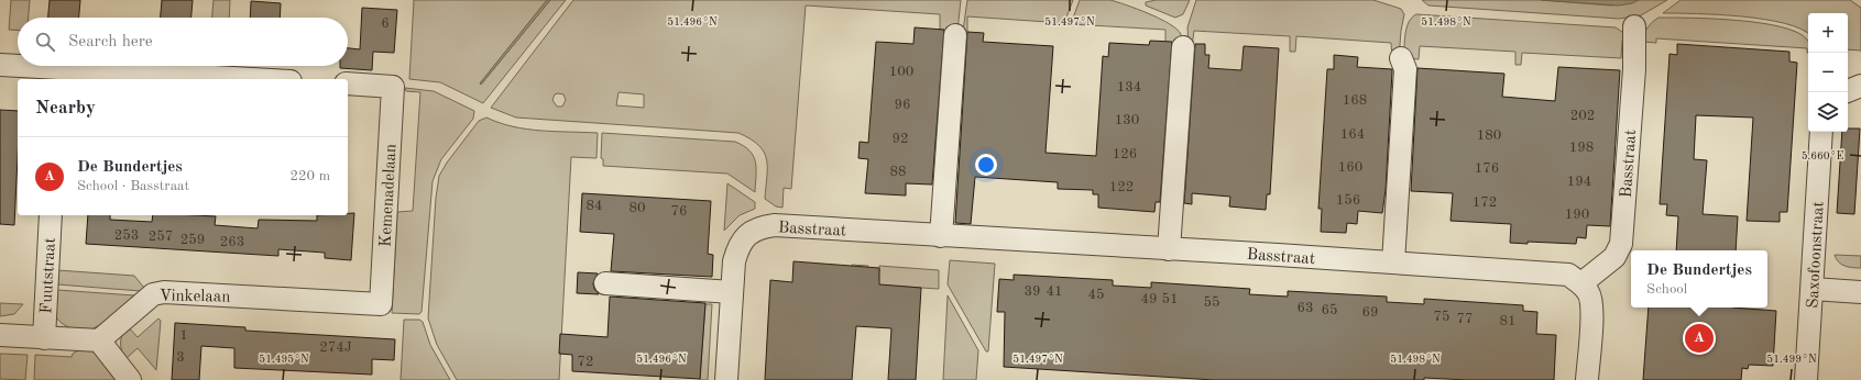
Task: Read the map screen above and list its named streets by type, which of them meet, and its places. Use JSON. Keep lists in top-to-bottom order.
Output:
{
  "streets": {
    "street": [
      "Basstraat",
      "Kemenadelaan",
      "Saxofoonstraat",
      "Fuutstraat",
      "Vinkelaan"
    ]
  },
  "crossings": [
    ["Kemenadelaan", "Vinkelaan"]
  ],
  "house_numbers": [
    "6",
    "100",
    "134",
    "168",
    "96",
    "202",
    "130",
    "164",
    "180",
    "92",
    "198",
    "126",
    "160",
    "176",
    "88",
    "194",
    "122",
    "156",
    "172",
    "84",
    "80",
    "76",
    "190",
    "253",
    "257",
    "259",
    "263",
    "39",
    "41",
    "45",
    "49",
    "51",
    "55",
    "63",
    "65",
    "69",
    "75",
    "77",
    "81",
    "1",
    "274J",
    "3",
    "72"
  ],
  "page": {
    "map_buttons": ["+", "−"],
    "search": "Search here",
    "heading": "Nearby",
    "list": [
      {
        "mark": "A",
        "name": "De Bundertjes",
        "note": "School · Basstraat",
        "value": "220 m"
      }
    ],
    "popup": ["De Bundertjes", "School"],
    "pins": "A"
  },
  "coordinates": [
    "51.496°N",
    "51.497°N",
    "51.498°N",
    "5.660°E",
    "51.495°N",
    "51.499°N"
  ]
}
